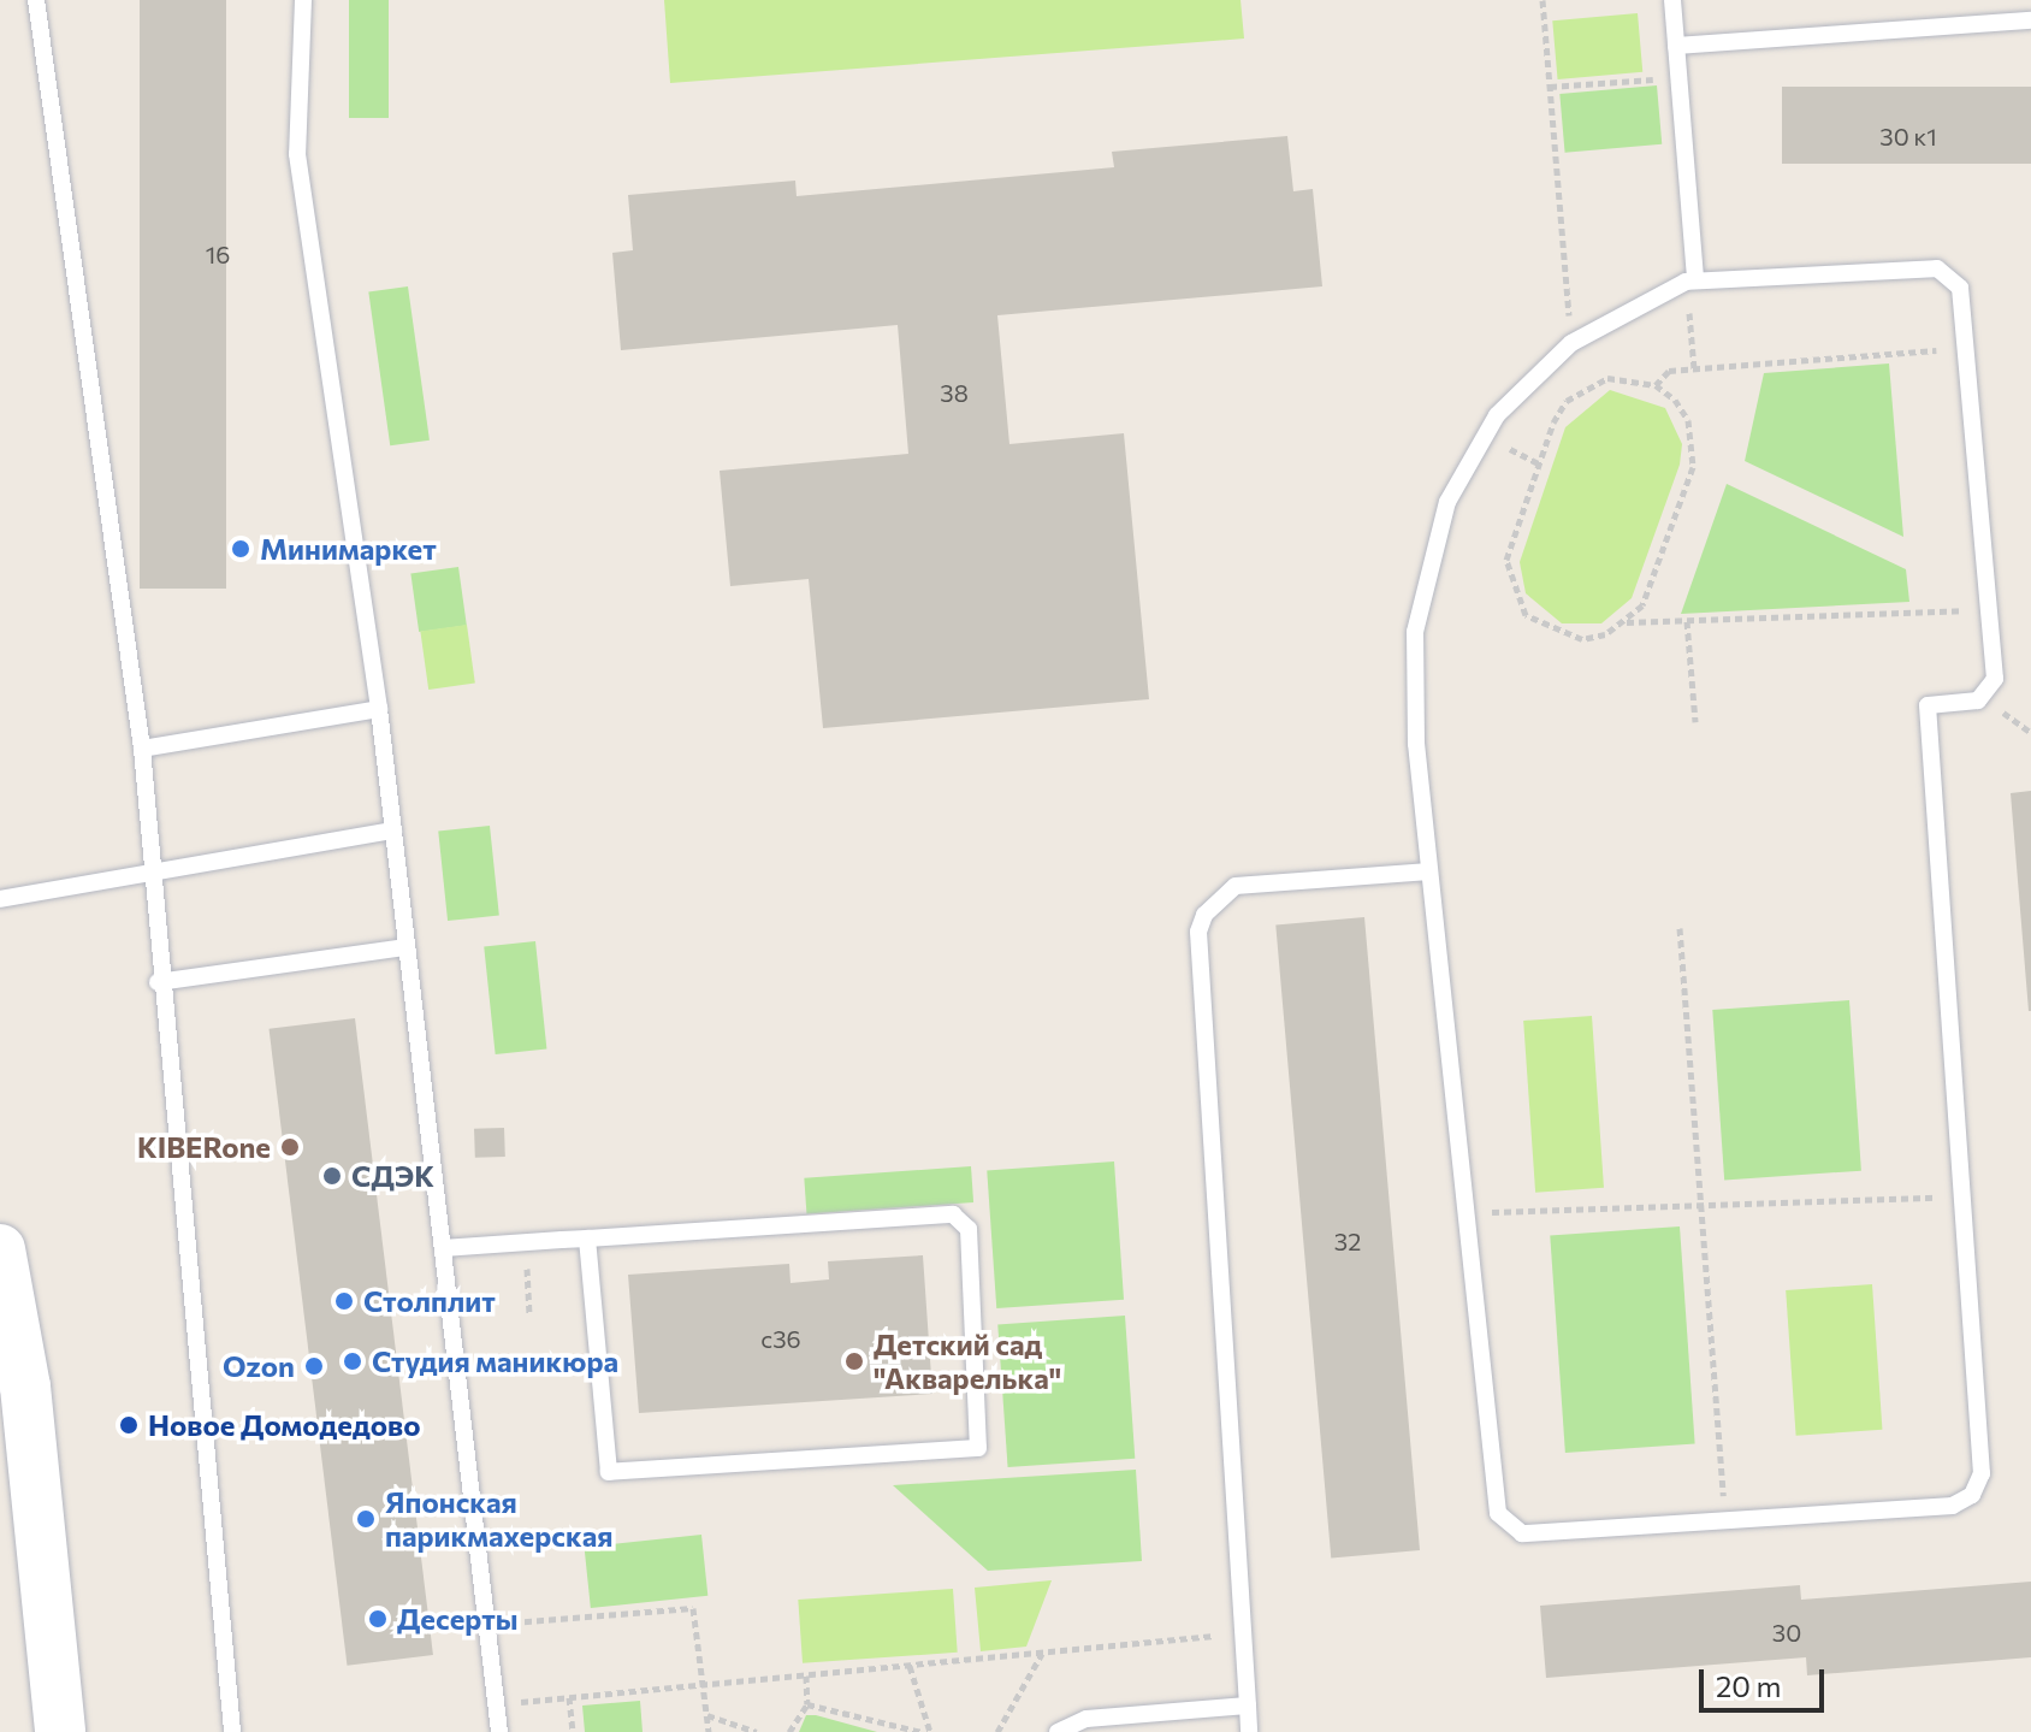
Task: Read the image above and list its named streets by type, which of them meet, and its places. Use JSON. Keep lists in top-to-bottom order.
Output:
{
  "places": [
    "Минимаркет",
    "KIBERone",
    "СДЭК",
    "Столплит",
    "Студия маникюра",
    "Детский сад \"Акварелька\"",
    "Ozon",
    "Новое Домодедово",
    "Японская парикмахерская",
    "Десерты"
  ],
  "house_numbers": [
    "30 к1",
    "16",
    "38",
    "32",
    "с36",
    "30"
  ],
  "scale_bar": "20 m"
}
